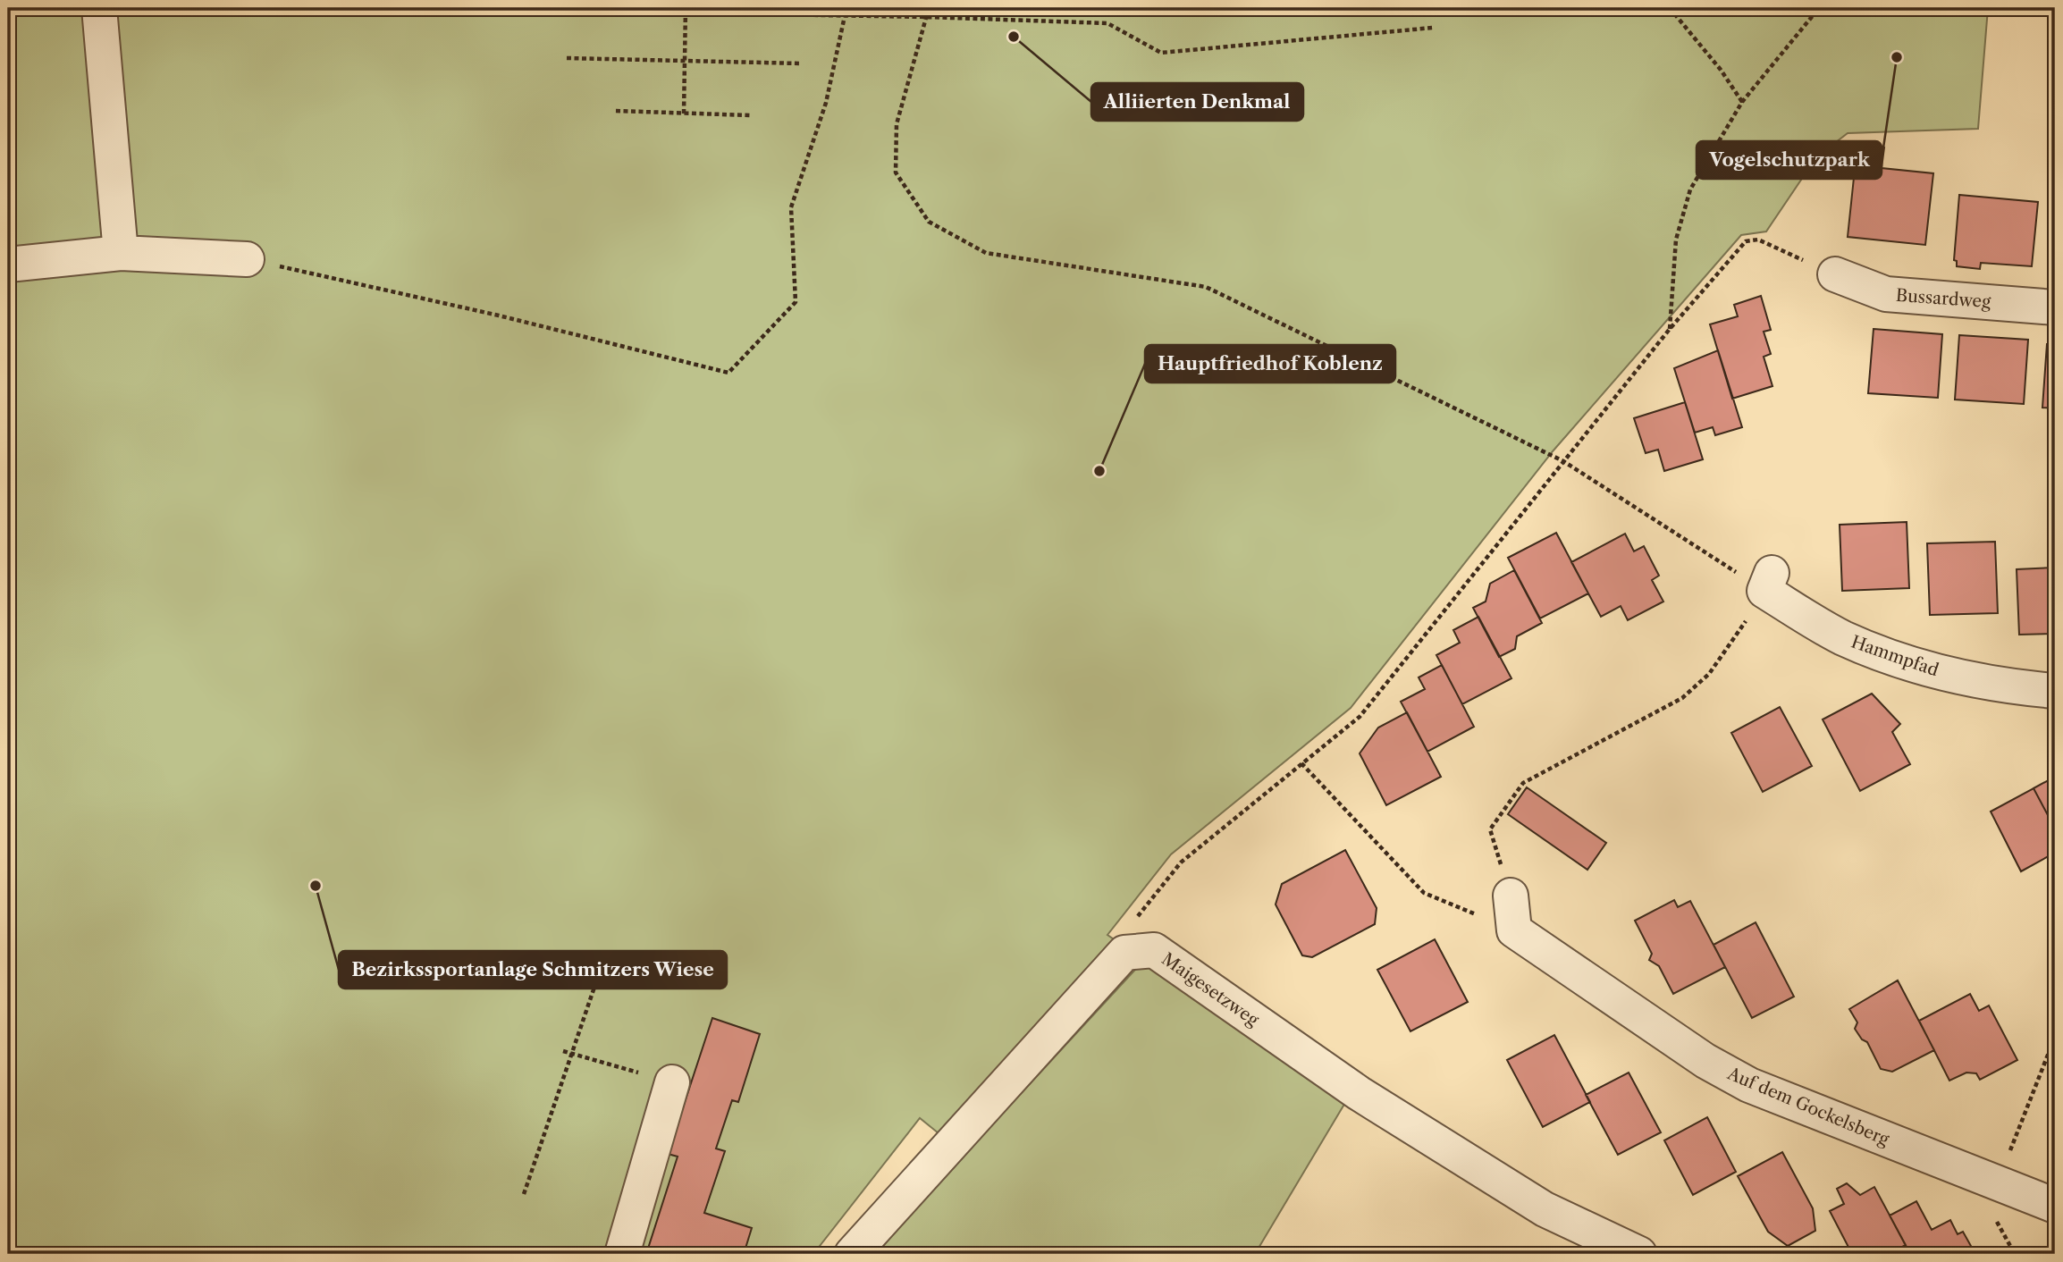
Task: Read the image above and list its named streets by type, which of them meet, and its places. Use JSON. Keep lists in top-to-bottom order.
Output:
{
  "streets": {
    "street": [
      "Bussardweg",
      "Hammpfad",
      "Maigesetzweg",
      "Auf dem Gockelsberg"
    ]
  },
  "places": [
    "Alliierten Denkmal",
    "Vogelschutzpark",
    "Hauptfriedhof Koblenz",
    "Bezirkssportanlage Schmitzers Wiese"
  ]
}
